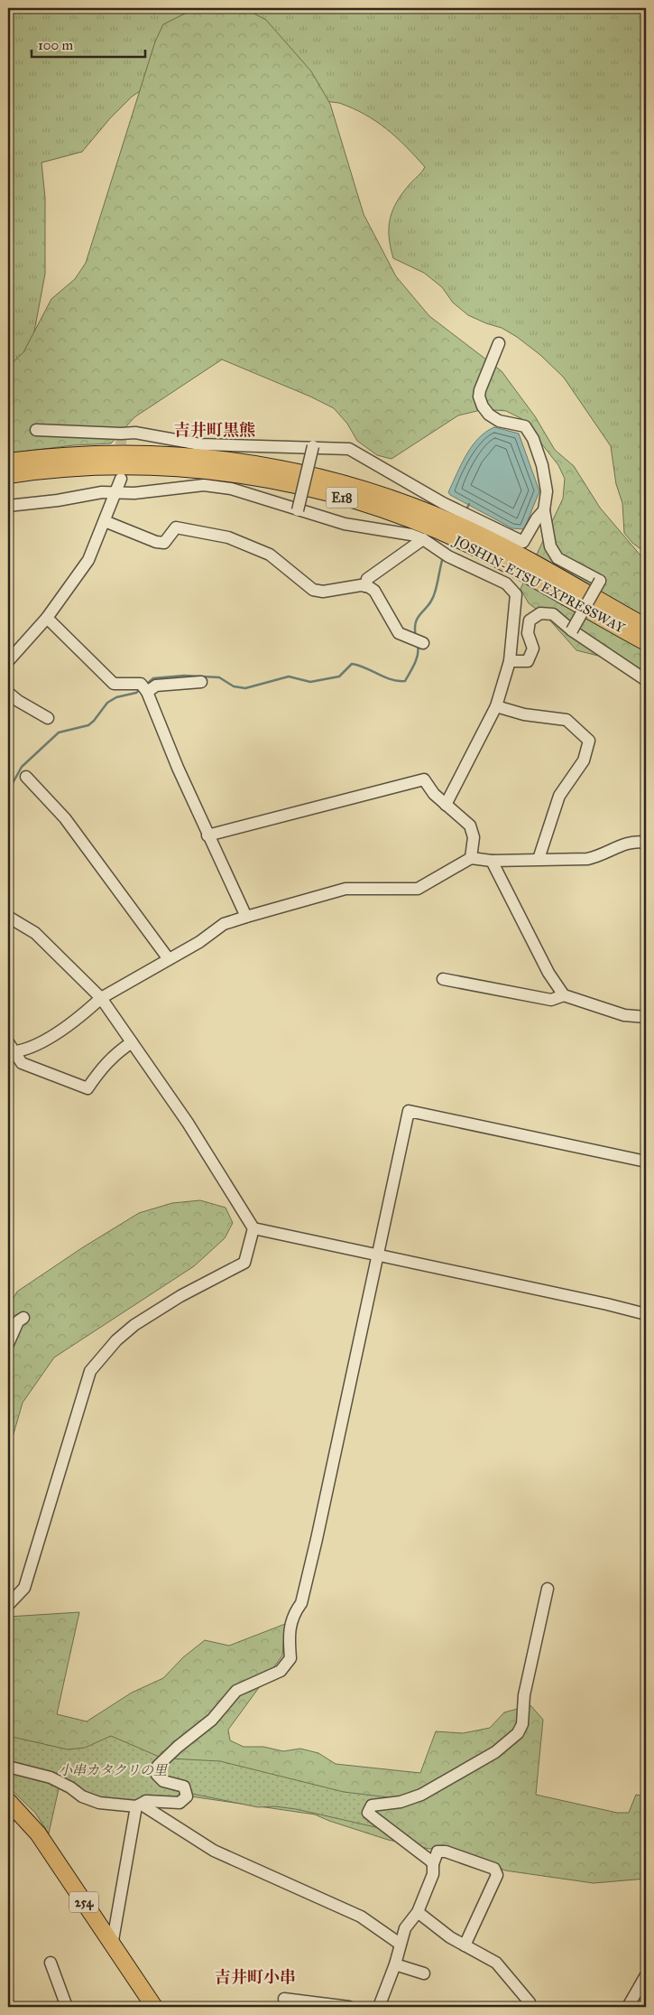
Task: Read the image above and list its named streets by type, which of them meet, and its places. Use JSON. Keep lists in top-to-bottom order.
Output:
{
  "streets": {
    "highway": ["E18", "JOSHIN-ETSU EXPRESSWAY", "254"]
  },
  "districts": ["吉井町黒熊", "吉井町小串"],
  "parks": ["小串カタクリの里"],
  "scale_bar": "100 m"
}
